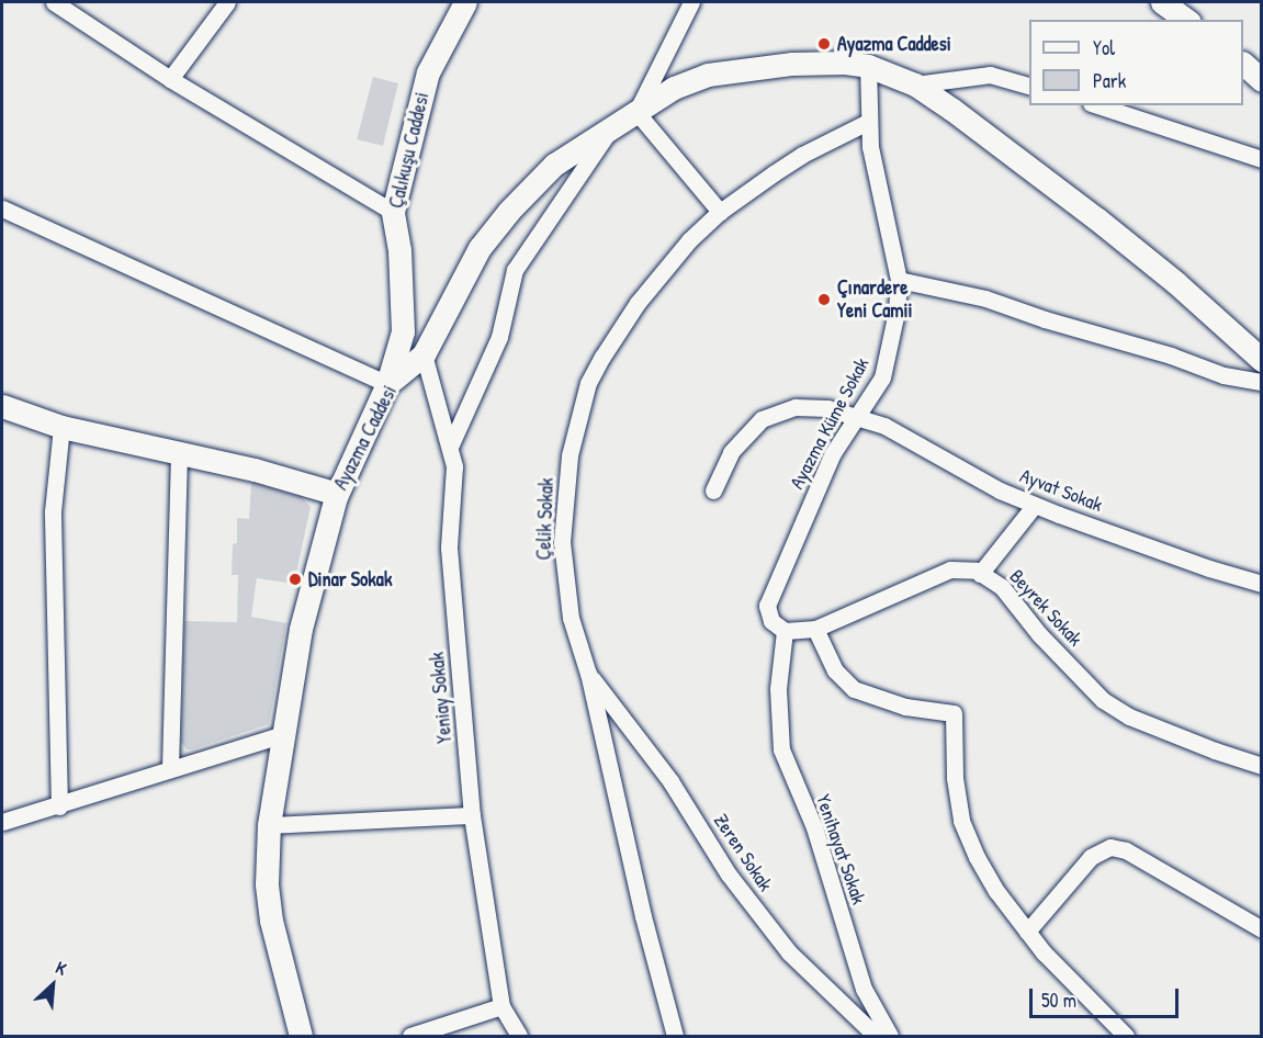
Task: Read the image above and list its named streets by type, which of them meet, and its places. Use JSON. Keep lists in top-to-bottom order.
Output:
{
  "streets": {
    "street": [
      "Çalıkuşu Caddesi",
      "Ayazma Küme Sokak",
      "Ayazma Caddesi",
      "Ayvat Sokak",
      "Çelik Sokak",
      "Beyrek Sokak",
      "Yeniay Sokak",
      "Yenihayat Sokak",
      "Zeren Sokak"
    ]
  },
  "crossings": [
    ["Çalıkuşu Caddesi", "Ayazma Caddesi"],
    ["Ayazma Küme Sokak", "Ayazma Caddesi"],
    ["Ayazma Küme Sokak", "Ayvat Sokak"],
    ["Ayazma Küme Sokak", "Çelik Sokak"],
    ["Ayazma Küme Sokak", "Beyrek Sokak"],
    ["Ayazma Küme Sokak", "Yenihayat Sokak"],
    ["Ayazma Caddesi", "Yeniay Sokak"],
    ["Çelik Sokak", "Zeren Sokak"],
    ["Beyrek Sokak", "Yenihayat Sokak"]
  ],
  "places": ["Ayazma Caddesi", "Çınardere Yeni Camii", "Dinar Sokak"],
  "legend": ["Yol", "Park"],
  "scale_bar": "50 m",
  "north": "top right"
}
